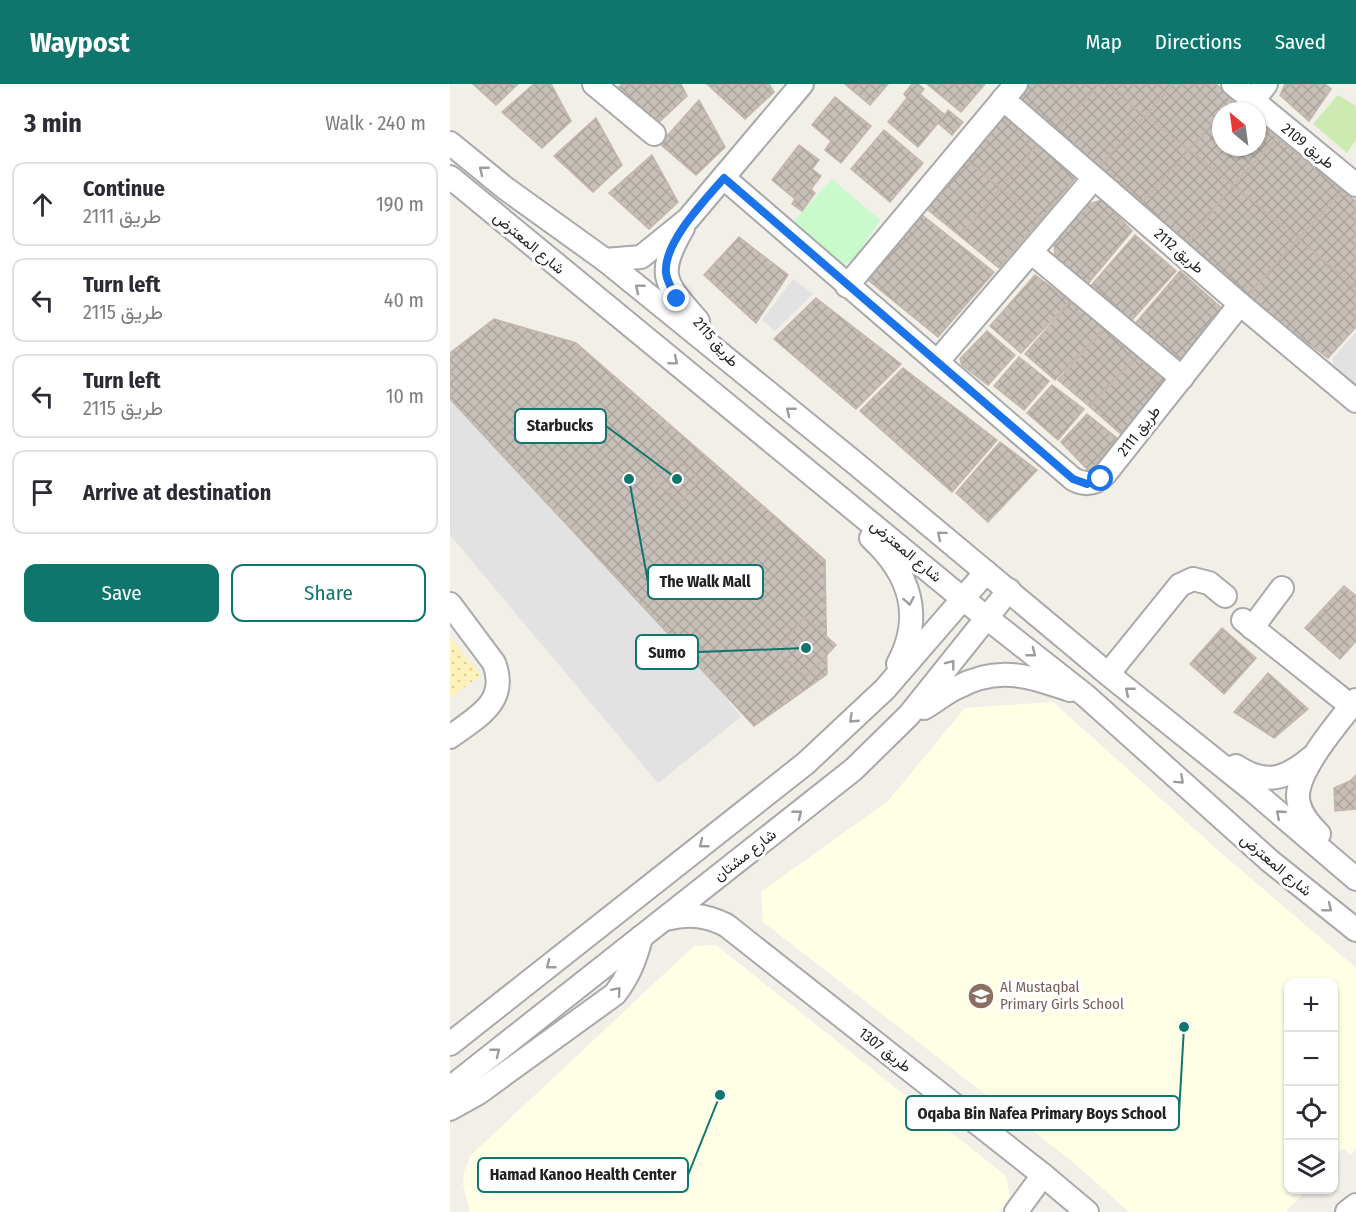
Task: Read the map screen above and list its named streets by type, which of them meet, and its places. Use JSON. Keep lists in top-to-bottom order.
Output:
{
  "streets": {
    "street": [
      "طريق 2109",
      "شارع المعترض",
      "طريق 2112",
      "طريق 2115",
      "طريق 2111",
      "شارع مشتان",
      "طريق 1307"
    ]
  },
  "crossings": [
    ["شارع المعترض", "طريق 2115"],
    ["شارع المعترض", "شارع مشتان"],
    ["طريق 2112", "طريق 2111"],
    ["طريق 2115", "طريق 2111"],
    ["شارع مشتان", "طريق 1307"]
  ],
  "places": {
    "other": [
      "The Walk Mall",
      "Starbucks",
      "Sumo",
      "Oqaba Bin Nafea Primary Boys School",
      "Hamad Kanoo Health Center"
    ],
    "school or university": ["Al Mustaqbal Primary Girls School"]
  },
  "north": "top left",
  "page": {
    "header": "Waypost",
    "nav": ["Map", "Directions", "Saved"],
    "heading": ["3 min", "Walk · 240 m"],
    "list": [
      ["Continue", "طريق 2111", "190 m"],
      ["Turn left", "طريق 2115", "40 m"],
      ["Turn left", "طريق 2115", "10 m"],
      "Arrive at destination"
    ],
    "buttons": ["Save", "Share"],
    "map_buttons": ["+", "−"]
  }
}
